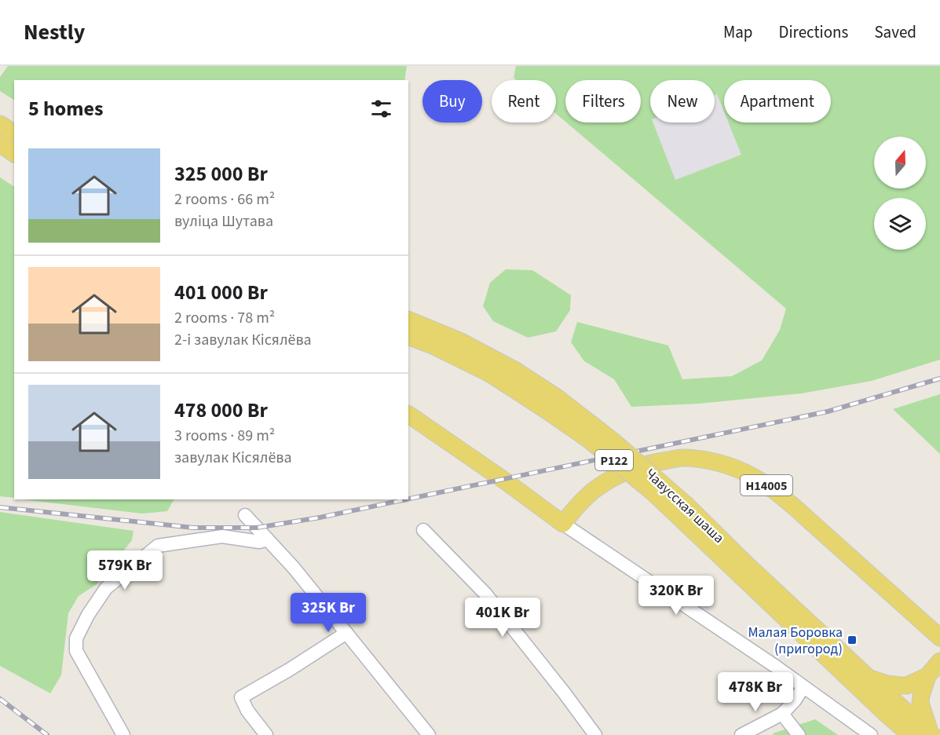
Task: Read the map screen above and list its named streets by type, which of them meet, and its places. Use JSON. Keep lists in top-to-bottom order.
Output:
{
  "streets": {
    "main road": ["Р122", "Н14005", "Чавусская шаша"]
  },
  "places": {
    "transit": ["Малая Боровка (пригород)"]
  },
  "north": "top",
  "page": {
    "header": "Nestly",
    "nav": ["Map", "Directions", "Saved"],
    "chip": [
      "Buy",
      "Rent",
      "Filters",
      "New",
      "Apartment"
    ],
    "heading": "5 homes",
    "list": [
      {
        "name": "325 000 Br",
        "note": "2 rooms · 66 m² · вуліца Шутава"
      },
      {
        "name": "401 000 Br",
        "note": "2 rooms · 78 m² · 2-і завулак Кісялёва"
      },
      {
        "name": "478 000 Br",
        "note": "3 rooms · 89 m² · завулак Кісялёва"
      }
    ],
    "price": [
      "579K Br",
      "320K Br",
      "325K Br",
      "401K Br",
      "478K Br"
    ]
  }
}
